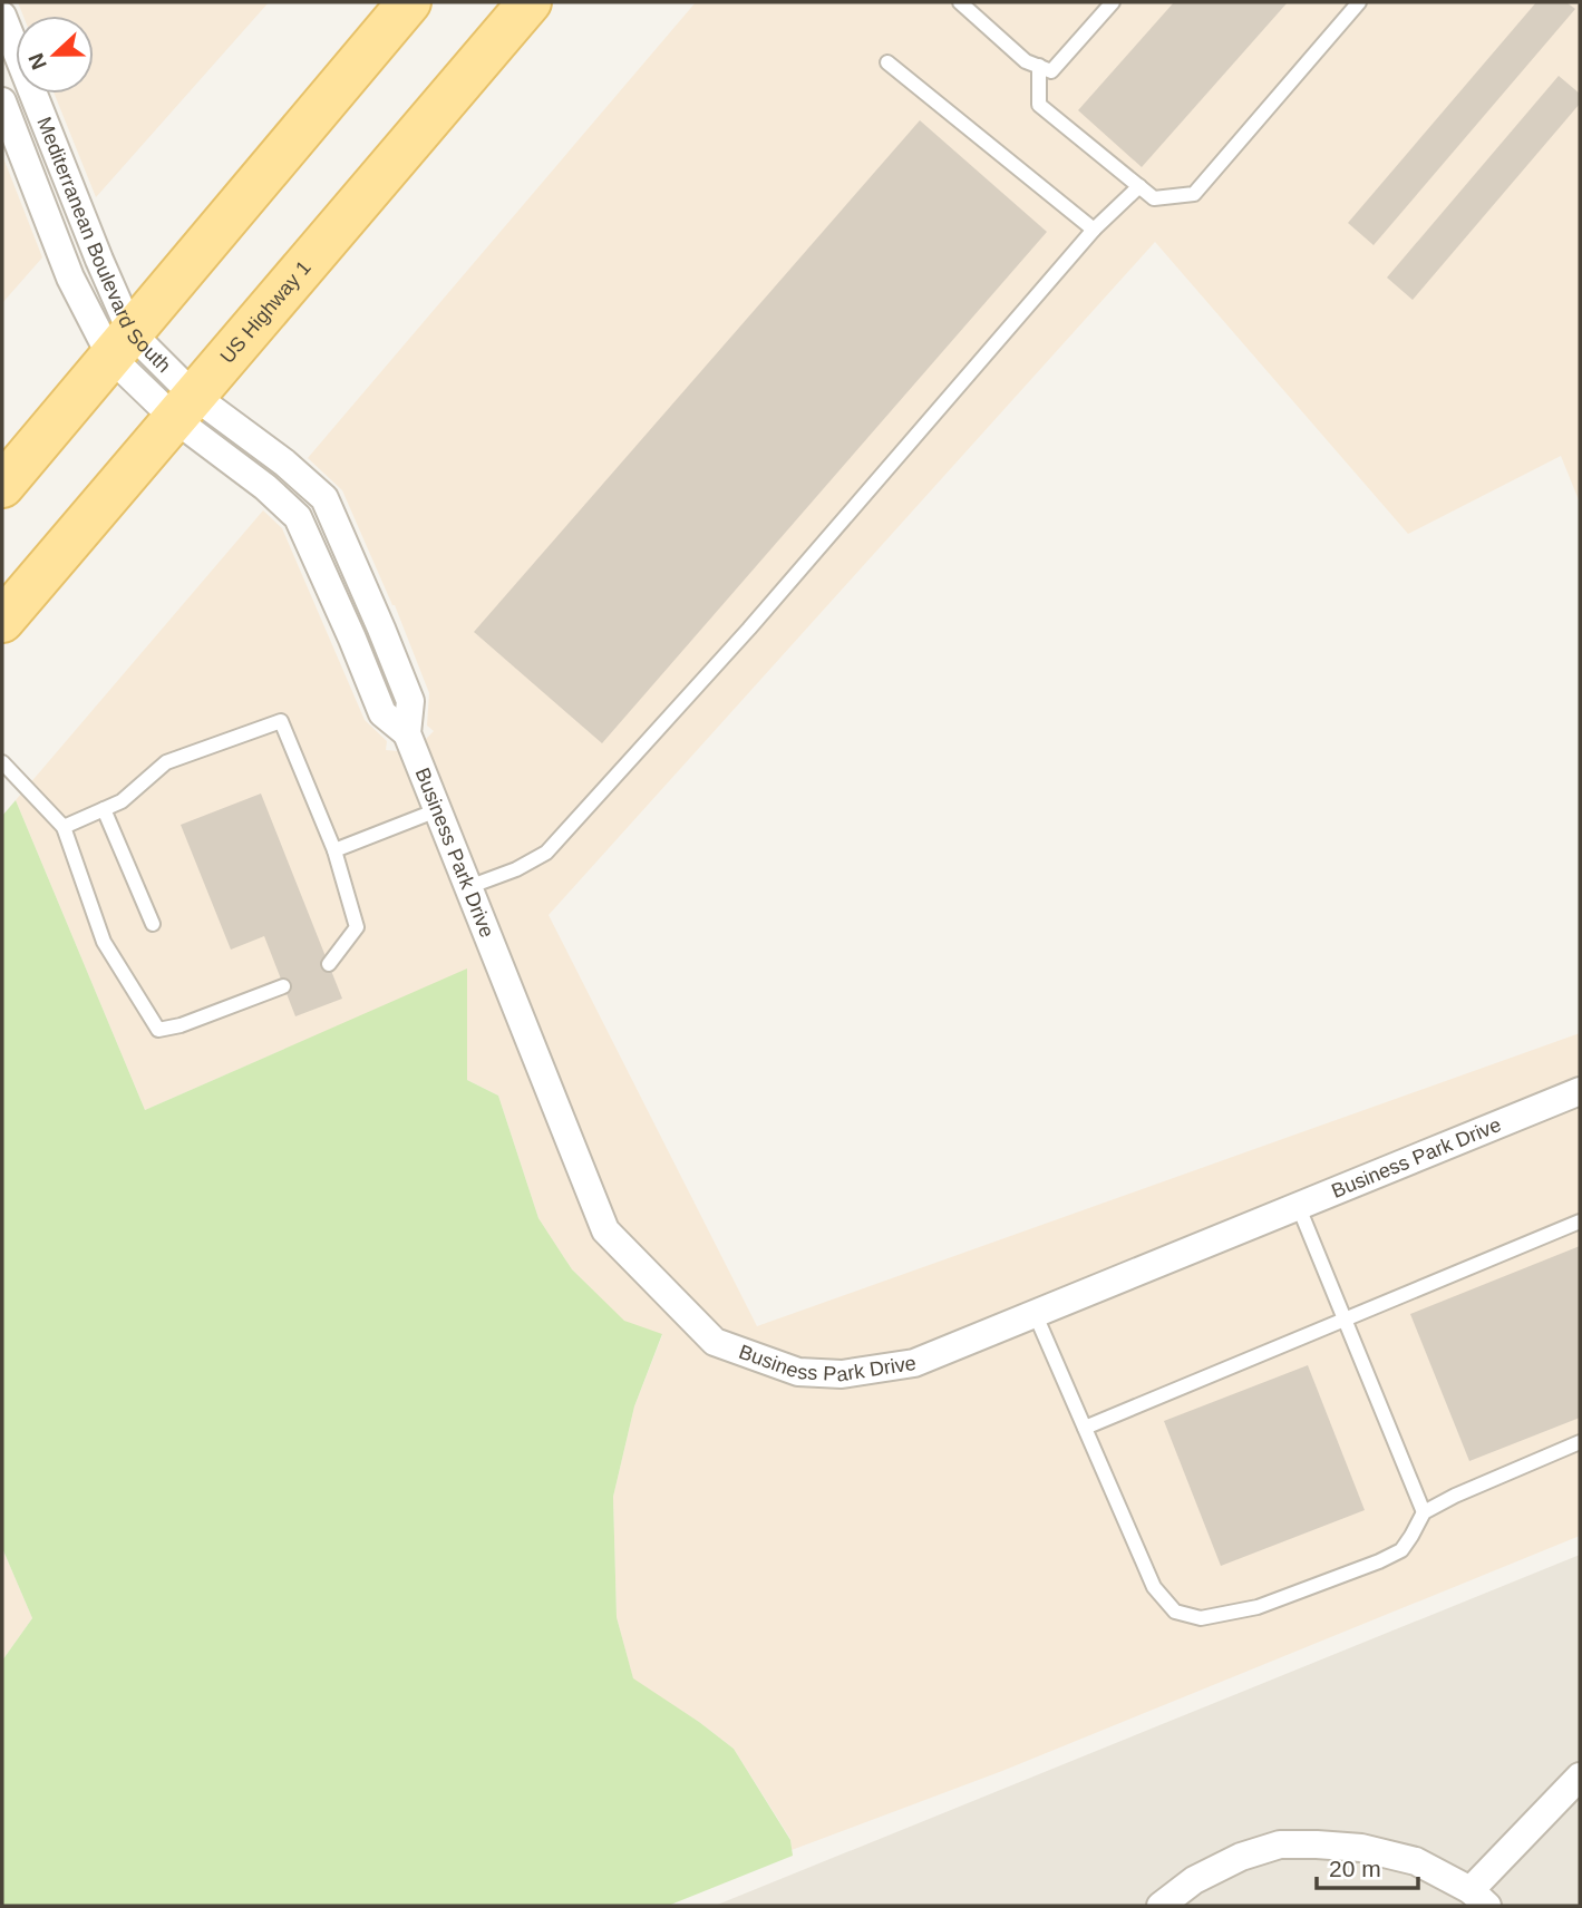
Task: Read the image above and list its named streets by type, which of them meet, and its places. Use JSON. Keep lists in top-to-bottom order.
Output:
{
  "streets": {
    "main road": ["US Highway 1"],
    "street": ["Mediterranean Boulevard South", "Business Park Drive"]
  },
  "crossings": [
    ["Mediterranean Boulevard South", "US Highway 1"],
    ["Mediterranean Boulevard South", "Business Park Drive"],
    ["US Highway 1", "Business Park Drive"]
  ],
  "scale_bar": "20 m",
  "north": "left"
}
